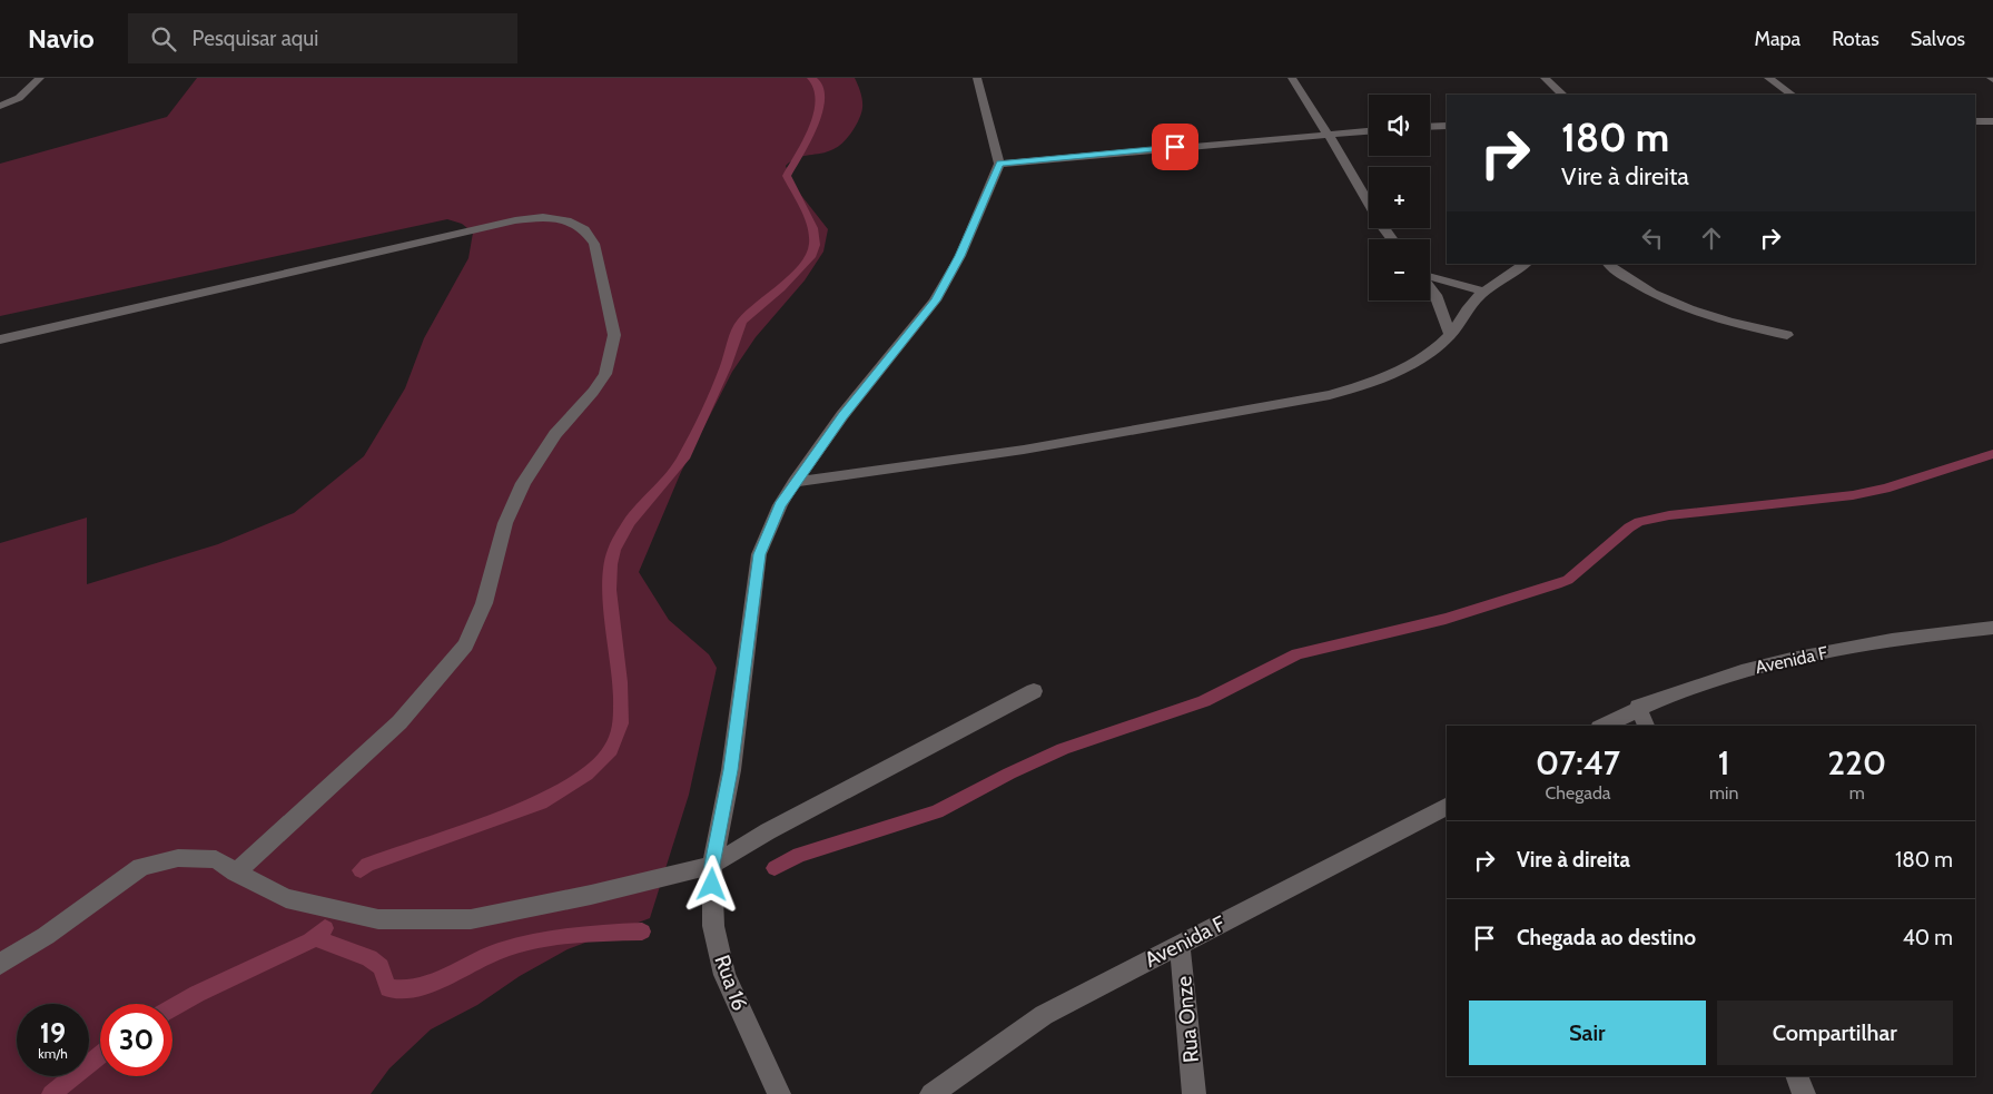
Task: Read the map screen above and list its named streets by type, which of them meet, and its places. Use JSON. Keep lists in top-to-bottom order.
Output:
{
  "streets": {
    "street": ["Avenida F", "Rua 16", "Rua Onze"]
  },
  "crossings": [
    ["Avenida F", "Rua Onze"]
  ],
  "page": {
    "header": "Navio",
    "search": "Pesquisar aqui",
    "nav": ["Mapa", "Rotas", "Salvos"],
    "map_buttons": ["+", "−"],
    "turn": ["180 m", "Vire à direita"],
    "eta": [
      "07:47",
      "Chegada",
      "1",
      "min",
      "220",
      "m"
    ],
    "list": [
      {
        "name": "Vire à direita",
        "value": "180 m"
      },
      {
        "name": "Chegada ao destino",
        "value": "40 m"
      }
    ],
    "buttons": ["Sair", "Compartilhar"],
    "speed": "19 km/h",
    "limit": "30"
  }
}
